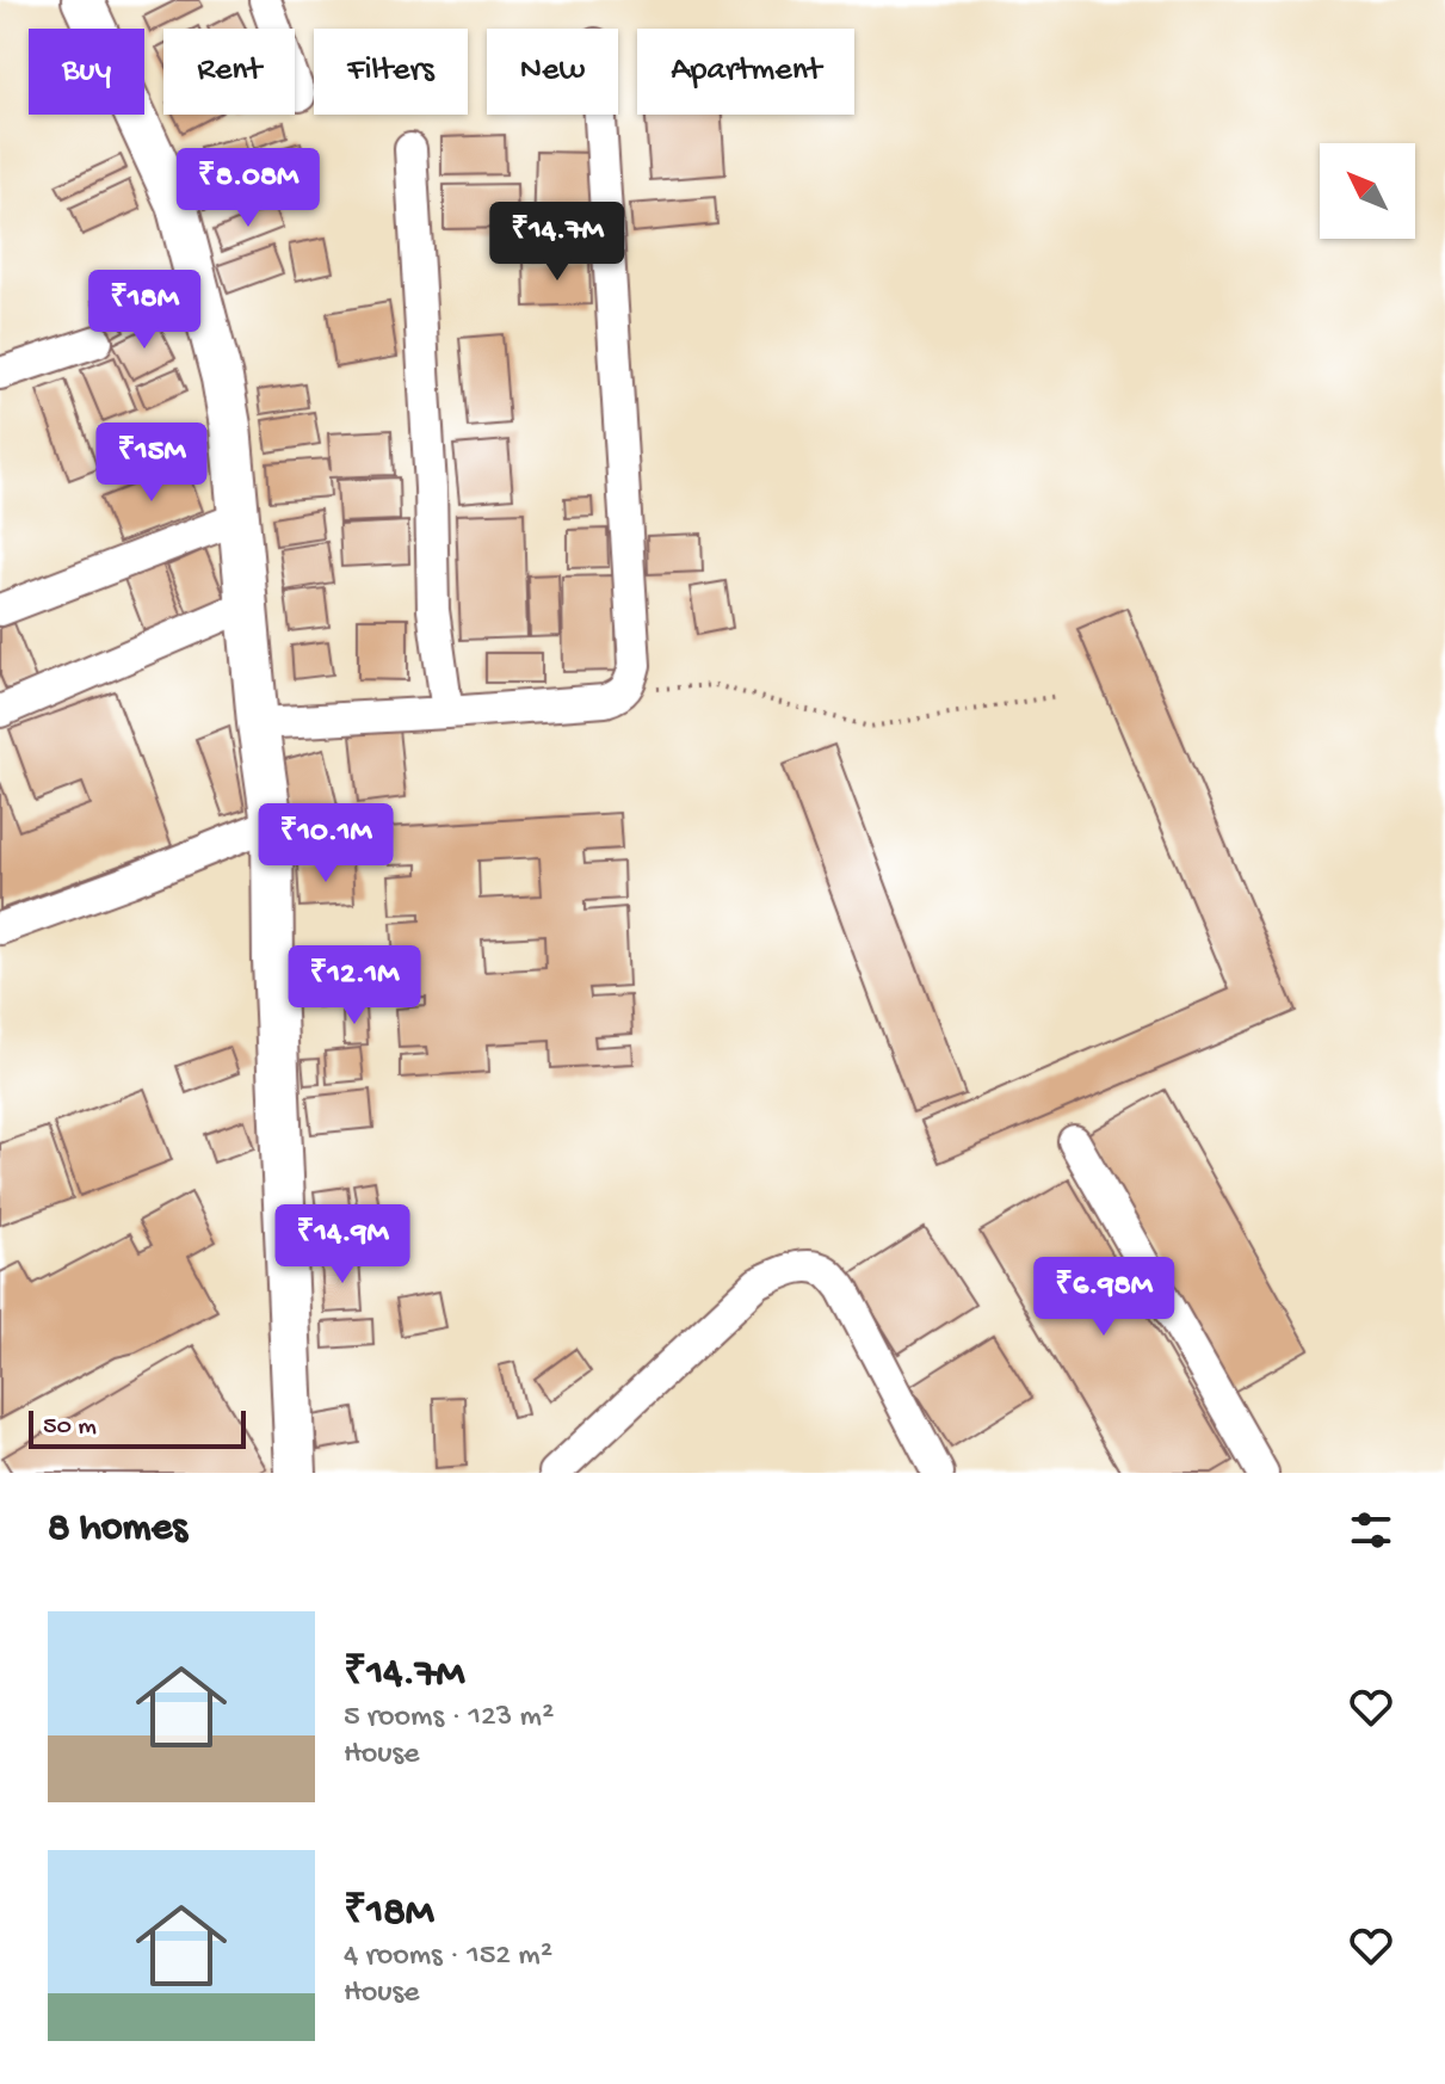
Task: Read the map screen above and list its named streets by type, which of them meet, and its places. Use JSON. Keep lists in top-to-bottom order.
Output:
{
  "scale_bar": "50 m",
  "north": "top left",
  "page": {
    "chip": [
      "Buy",
      "Rent",
      "Filters",
      "New",
      "Apartment"
    ],
    "price": [
      "₹8.08M",
      "₹14.7M",
      "₹18M",
      "₹15M",
      "₹10.1M",
      "₹12.1M",
      "₹14.9M",
      "₹6.98M"
    ],
    "scale": "50 m",
    "heading": "8 homes",
    "list": [
      {
        "name": "₹14.7M",
        "note": "5 rooms · 123 m² · House"
      },
      {
        "name": "₹18M",
        "note": "4 rooms · 152 m² · House"
      }
    ]
  }
}
